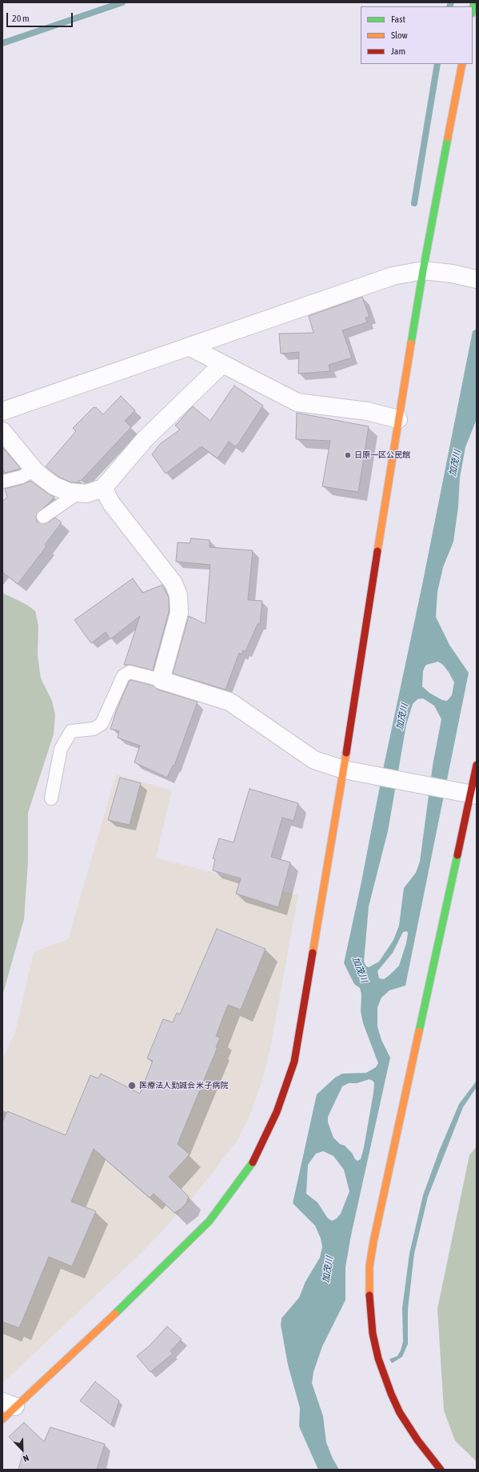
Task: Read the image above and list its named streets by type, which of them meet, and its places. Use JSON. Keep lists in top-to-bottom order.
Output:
{
  "water": ["加茂川"],
  "places": ["日原一区公民館", "医療法人勤誠会 米子病院"],
  "legend": ["Fast", "Slow", "Jam"],
  "scale_bar": "20 m",
  "north": "bottom right"
}
